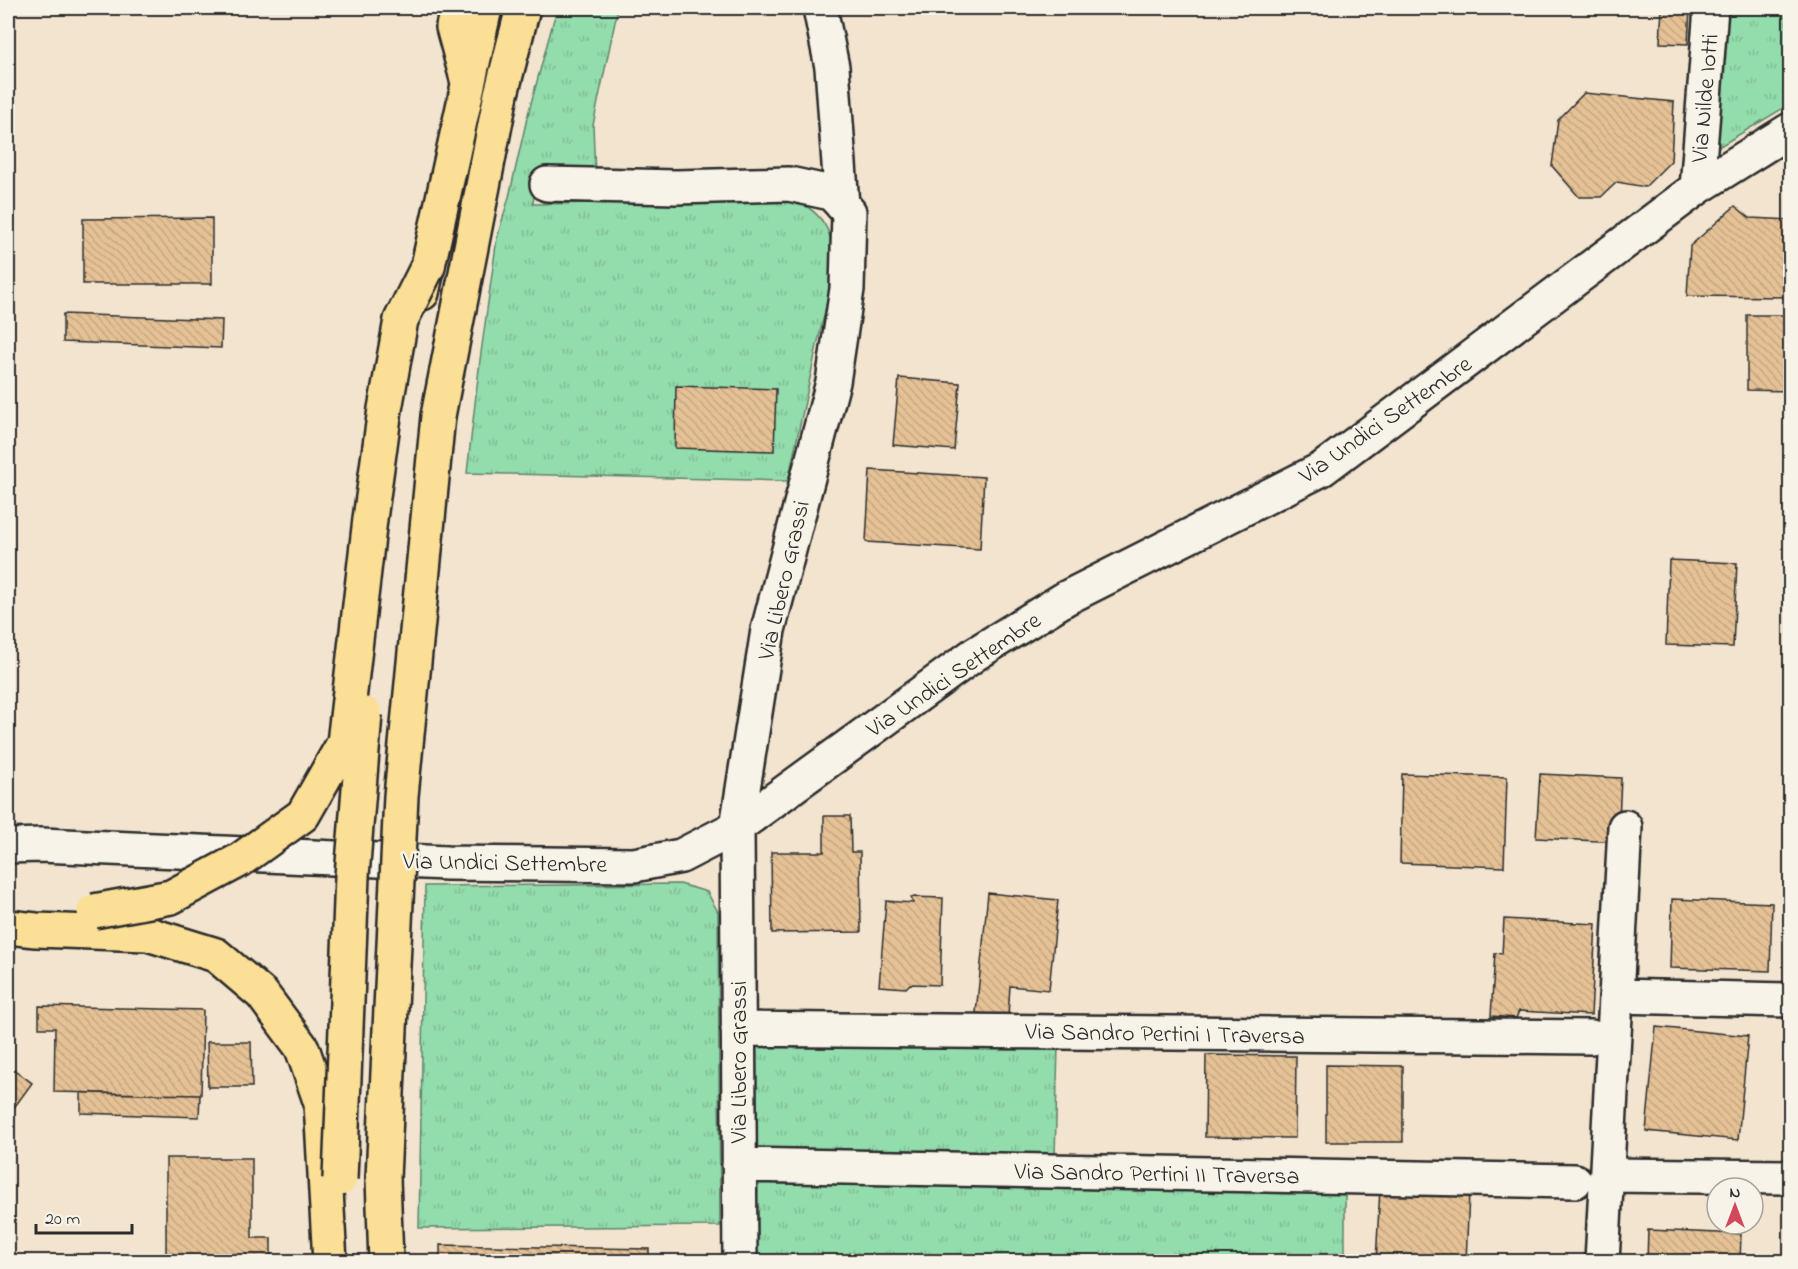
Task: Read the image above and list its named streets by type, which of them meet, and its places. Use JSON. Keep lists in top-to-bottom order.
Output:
{
  "streets": {
    "street": [
      "Via Nilde Iotti",
      "Via Undici Settembre",
      "Via Libero Grassi",
      "Via Sandro Pertini I Traversa",
      "Via Sandro Pertini II Traversa"
    ]
  },
  "crossings": [
    ["Via Nilde Iotti", "Via Undici Settembre"],
    ["Via Undici Settembre", "Via Libero Grassi"],
    ["Via Libero Grassi", "Via Sandro Pertini I Traversa"],
    ["Via Libero Grassi", "Via Sandro Pertini II Traversa"]
  ],
  "scale_bar": "20 m",
  "north": "top"
}
